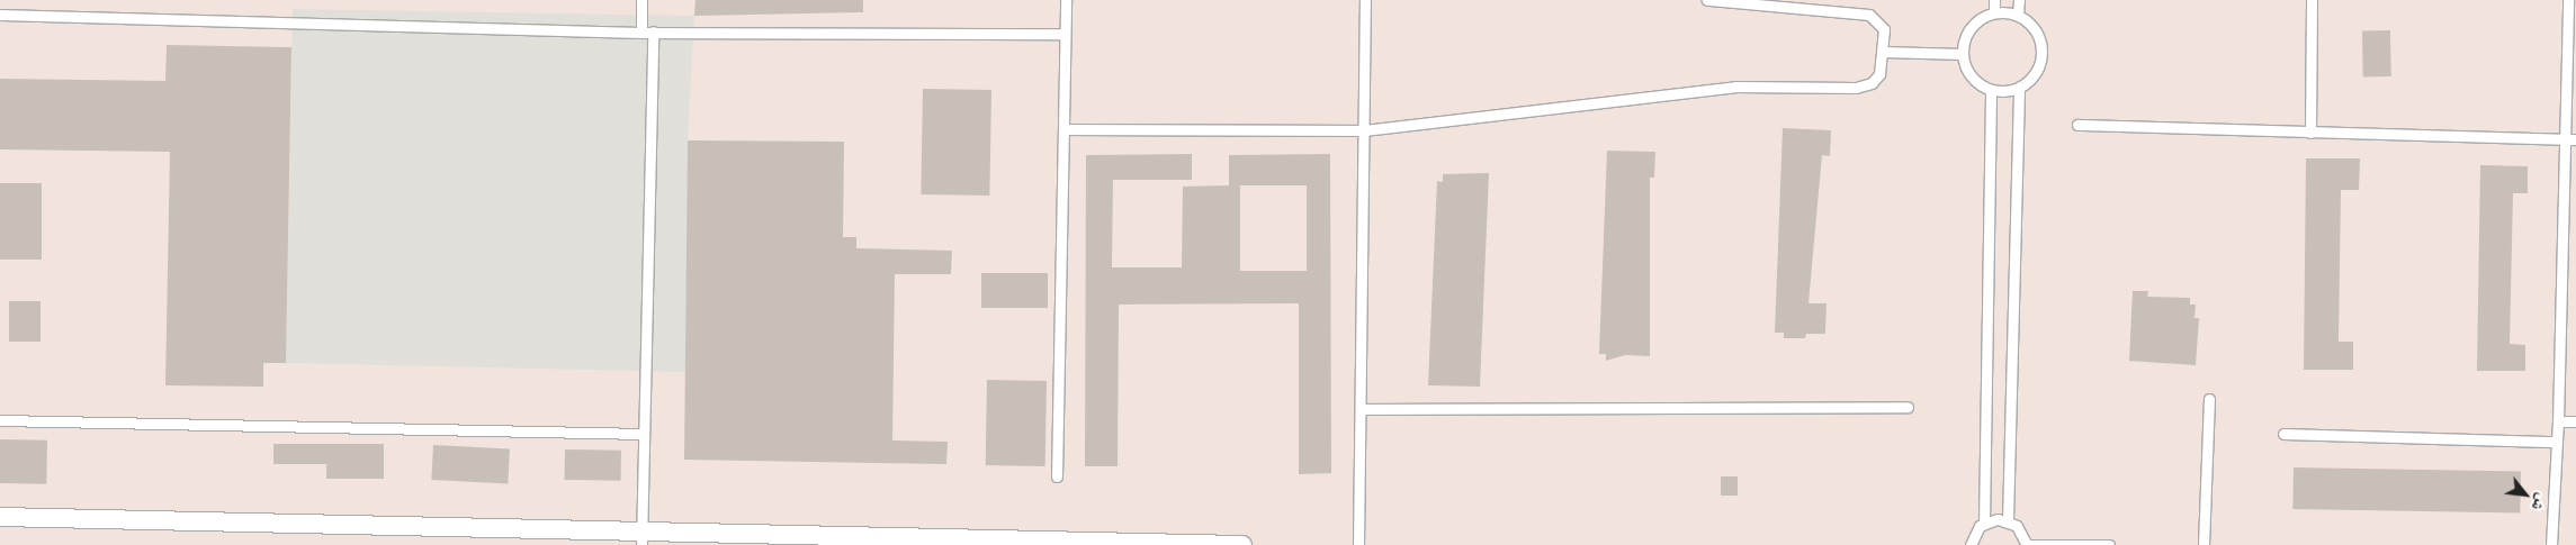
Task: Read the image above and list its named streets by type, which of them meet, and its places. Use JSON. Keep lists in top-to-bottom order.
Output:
{
  "north": "bottom right"
}
